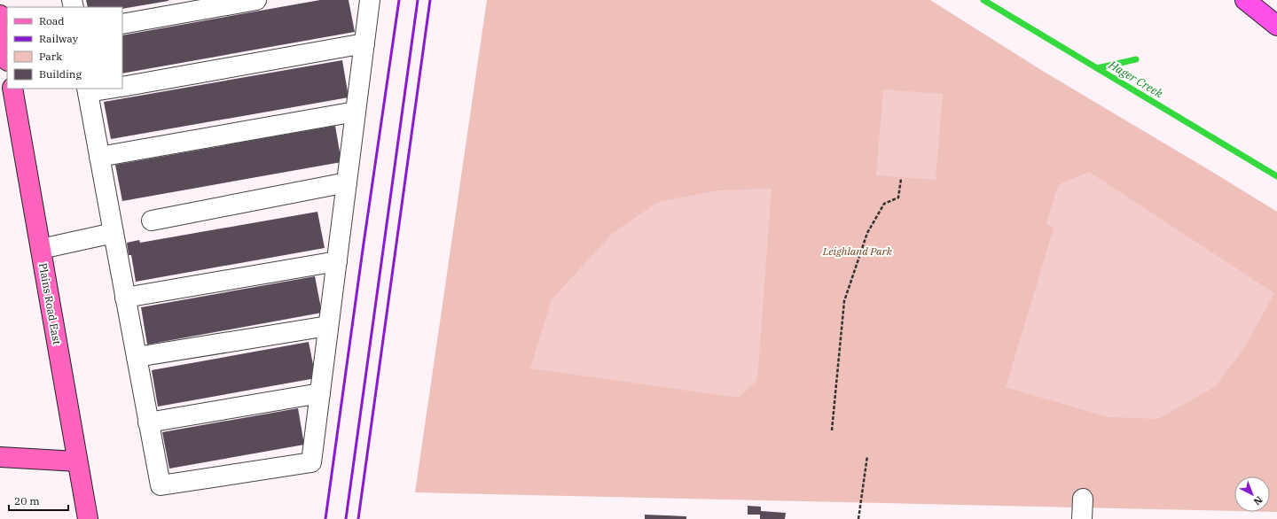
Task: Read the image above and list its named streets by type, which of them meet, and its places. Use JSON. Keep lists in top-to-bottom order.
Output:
{
  "streets": {
    "main road": ["Plains Road East"]
  },
  "water": ["Hager Creek"],
  "parks": ["Leighland Park"],
  "legend": [
    "Road",
    "Railway",
    "Park",
    "Building"
  ],
  "scale_bar": "20 m",
  "north": "bottom right"
}
